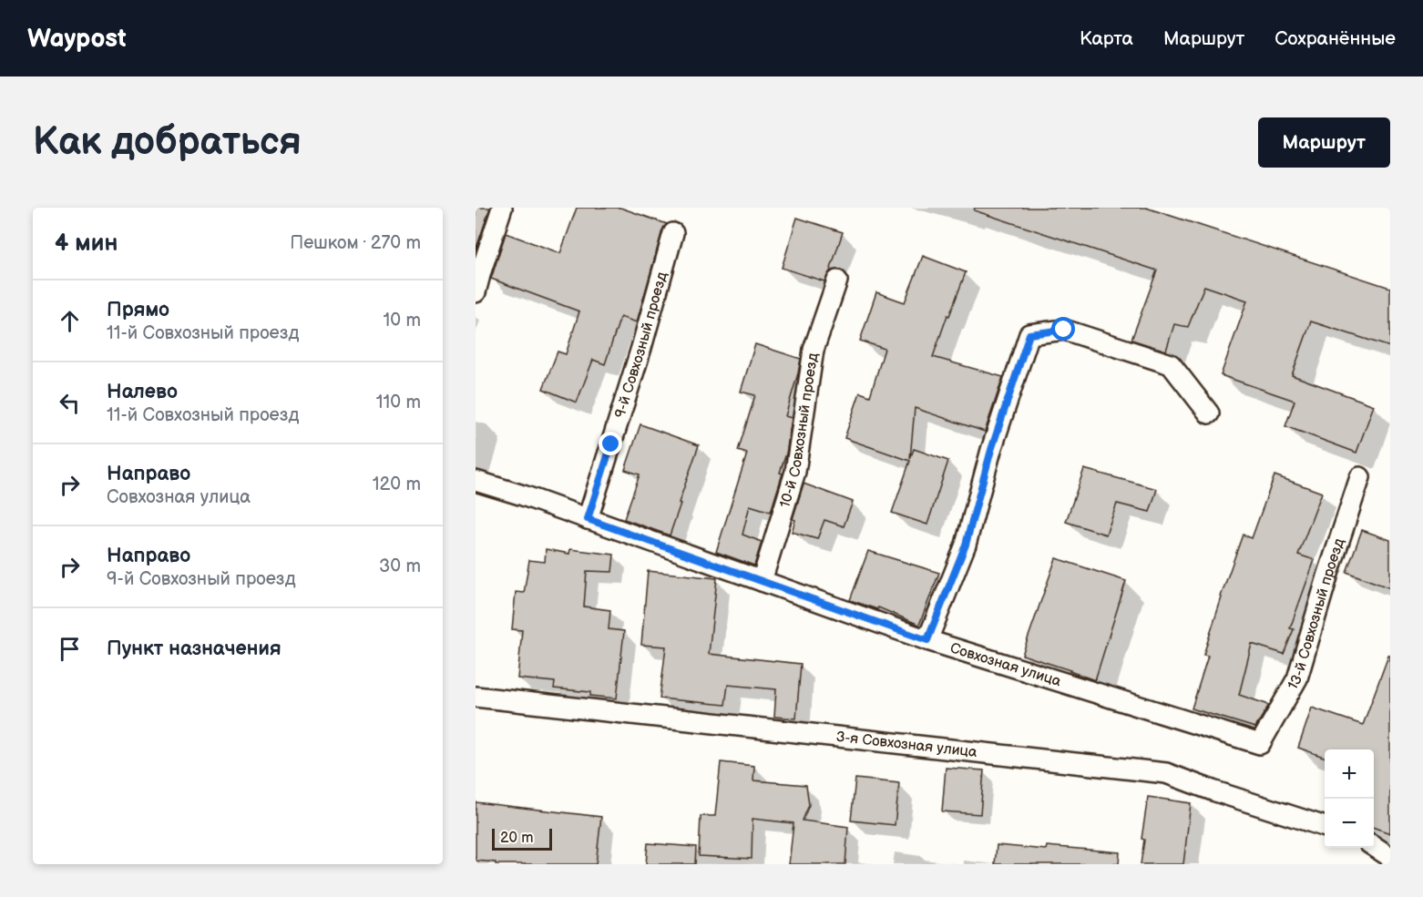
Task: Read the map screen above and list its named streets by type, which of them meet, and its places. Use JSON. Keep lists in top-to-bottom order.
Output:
{
  "streets": {
    "street": [
      "9-й Совхозный проезд",
      "10-й Совхозный проезд",
      "13-й Совхозный проезд",
      "Совхозная улица",
      "3-я Совхозная улица"
    ]
  },
  "crossings": [
    ["9-й Совхозный проезд", "Совхозная улица"],
    ["10-й Совхозный проезд", "Совхозная улица"],
    ["13-й Совхозный проезд", "Совхозная улица"]
  ],
  "scale_bar": "20 m",
  "page": {
    "header": "Waypost",
    "nav": ["Карта", "Маршрут", "Сохранённые"],
    "buttons": "Маршрут",
    "title": "Как добраться",
    "heading": ["4 мин", "Пешком · 270 m"],
    "list": [
      ["Прямо", "11-й Совхозный проезд", "10 m"],
      ["Налево", "11-й Совхозный проезд", "110 m"],
      ["Направо", "Совхозная улица", "120 m"],
      ["Направо", "9-й Совхозный проезд", "30 m"],
      "Пункт назначения"
    ],
    "map_buttons": ["+", "−"],
    "scale": "20 m"
  }
}
